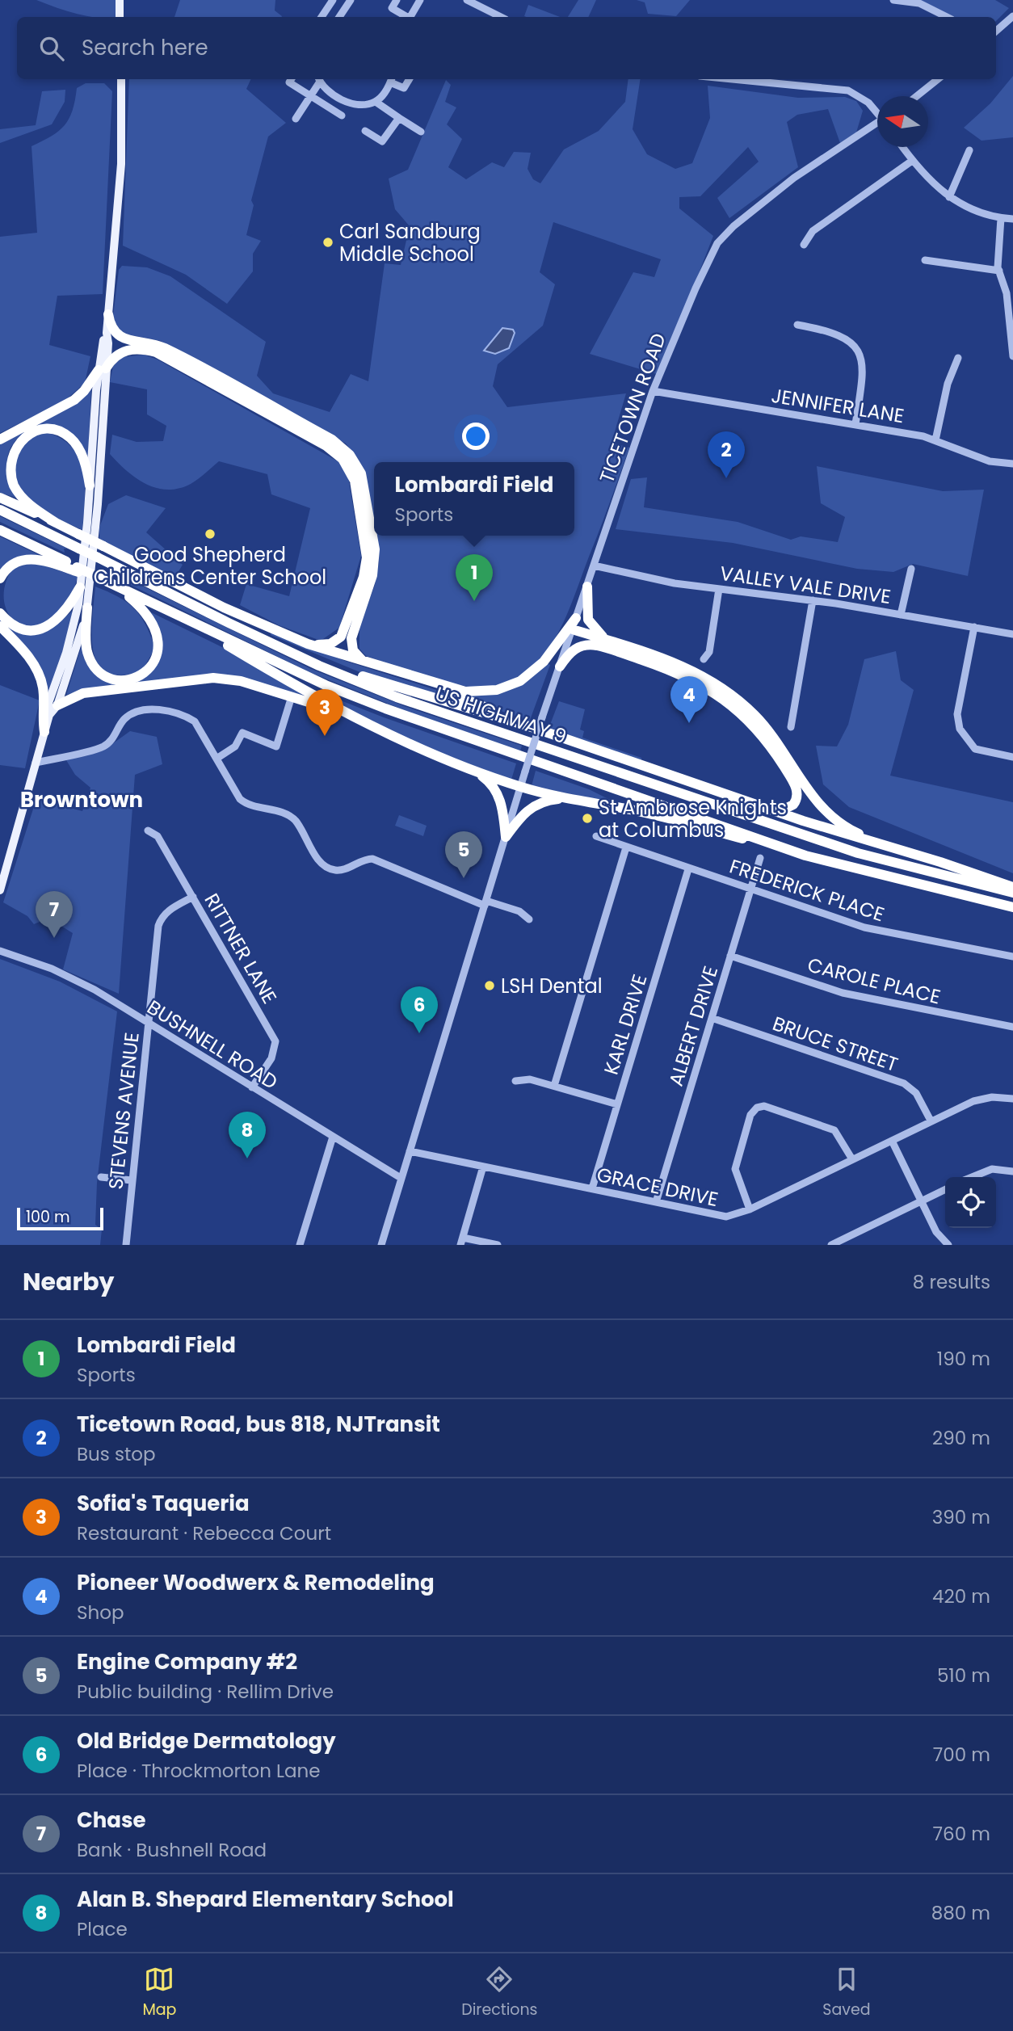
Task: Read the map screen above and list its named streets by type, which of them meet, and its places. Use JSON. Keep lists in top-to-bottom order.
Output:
{
  "streets": {
    "highway": ["US HIGHWAY 9"],
    "street": [
      "JENNIFER LANE",
      "TICETOWN ROAD",
      "VALLEY VALE DRIVE",
      "FREDERICK PLACE",
      "RITTNER LANE",
      "CAROLE PLACE",
      "KARL DRIVE",
      "ALBERT DRIVE",
      "BRUCE STREET",
      "BUSHNELL ROAD",
      "STEVENS AVENUE",
      "GRACE DRIVE"
    ]
  },
  "crossings": [
    ["JENNIFER LANE", "TICETOWN ROAD"],
    ["TICETOWN ROAD", "VALLEY VALE DRIVE"],
    ["TICETOWN ROAD", "BUSHNELL ROAD"],
    ["TICETOWN ROAD", "GRACE DRIVE"],
    ["FREDERICK PLACE", "KARL DRIVE"],
    ["FREDERICK PLACE", "ALBERT DRIVE"],
    ["RITTNER LANE", "BUSHNELL ROAD"],
    ["RITTNER LANE", "STEVENS AVENUE"],
    ["CAROLE PLACE", "ALBERT DRIVE"],
    ["KARL DRIVE", "GRACE DRIVE"],
    ["ALBERT DRIVE", "BRUCE STREET"],
    ["ALBERT DRIVE", "GRACE DRIVE"],
    ["BRUCE STREET", "GRACE DRIVE"],
    ["BUSHNELL ROAD", "STEVENS AVENUE"]
  ],
  "districts": ["Browntown"],
  "places": [
    "Carl Sandburg Middle School",
    "Good Shepherd Childrens Center School",
    "St Ambrose Knights at Columbus",
    "LSH Dental"
  ],
  "scale_bar": "100 m",
  "north": "left",
  "page": {
    "search": "Search here",
    "pins": [
      "2",
      "1",
      "4",
      "3",
      "5",
      "7",
      "6",
      "8"
    ],
    "popup": ["Lombardi Field", "Sports"],
    "scale": "100 m",
    "heading": ["Nearby", "8 results"],
    "list": [
      {
        "mark": "1",
        "name": "Lombardi Field",
        "note": "Sports",
        "value": "190 m"
      },
      {
        "mark": "2",
        "name": "Ticetown Road, bus 818, NJTransit",
        "note": "Bus stop",
        "value": "290 m"
      },
      {
        "mark": "3",
        "name": "Sofia's Taqueria",
        "note": "Restaurant · Rebecca Court",
        "value": "390 m"
      },
      {
        "mark": "4",
        "name": "Pioneer Woodwerx & Remodeling",
        "note": "Shop",
        "value": "420 m"
      },
      {
        "mark": "5",
        "name": "Engine Company #2",
        "note": "Public building · Rellim Drive",
        "value": "510 m"
      },
      {
        "mark": "6",
        "name": "Old Bridge Dermatology",
        "note": "Place · Throckmorton Lane",
        "value": "700 m"
      },
      {
        "mark": "7",
        "name": "Chase",
        "note": "Bank · Bushnell Road",
        "value": "760 m"
      },
      {
        "mark": "8",
        "name": "Alan B. Shepard Elementary School",
        "note": "Place",
        "value": "880 m"
      }
    ],
    "nav": ["Map", "Directions", "Saved"]
  }
}
